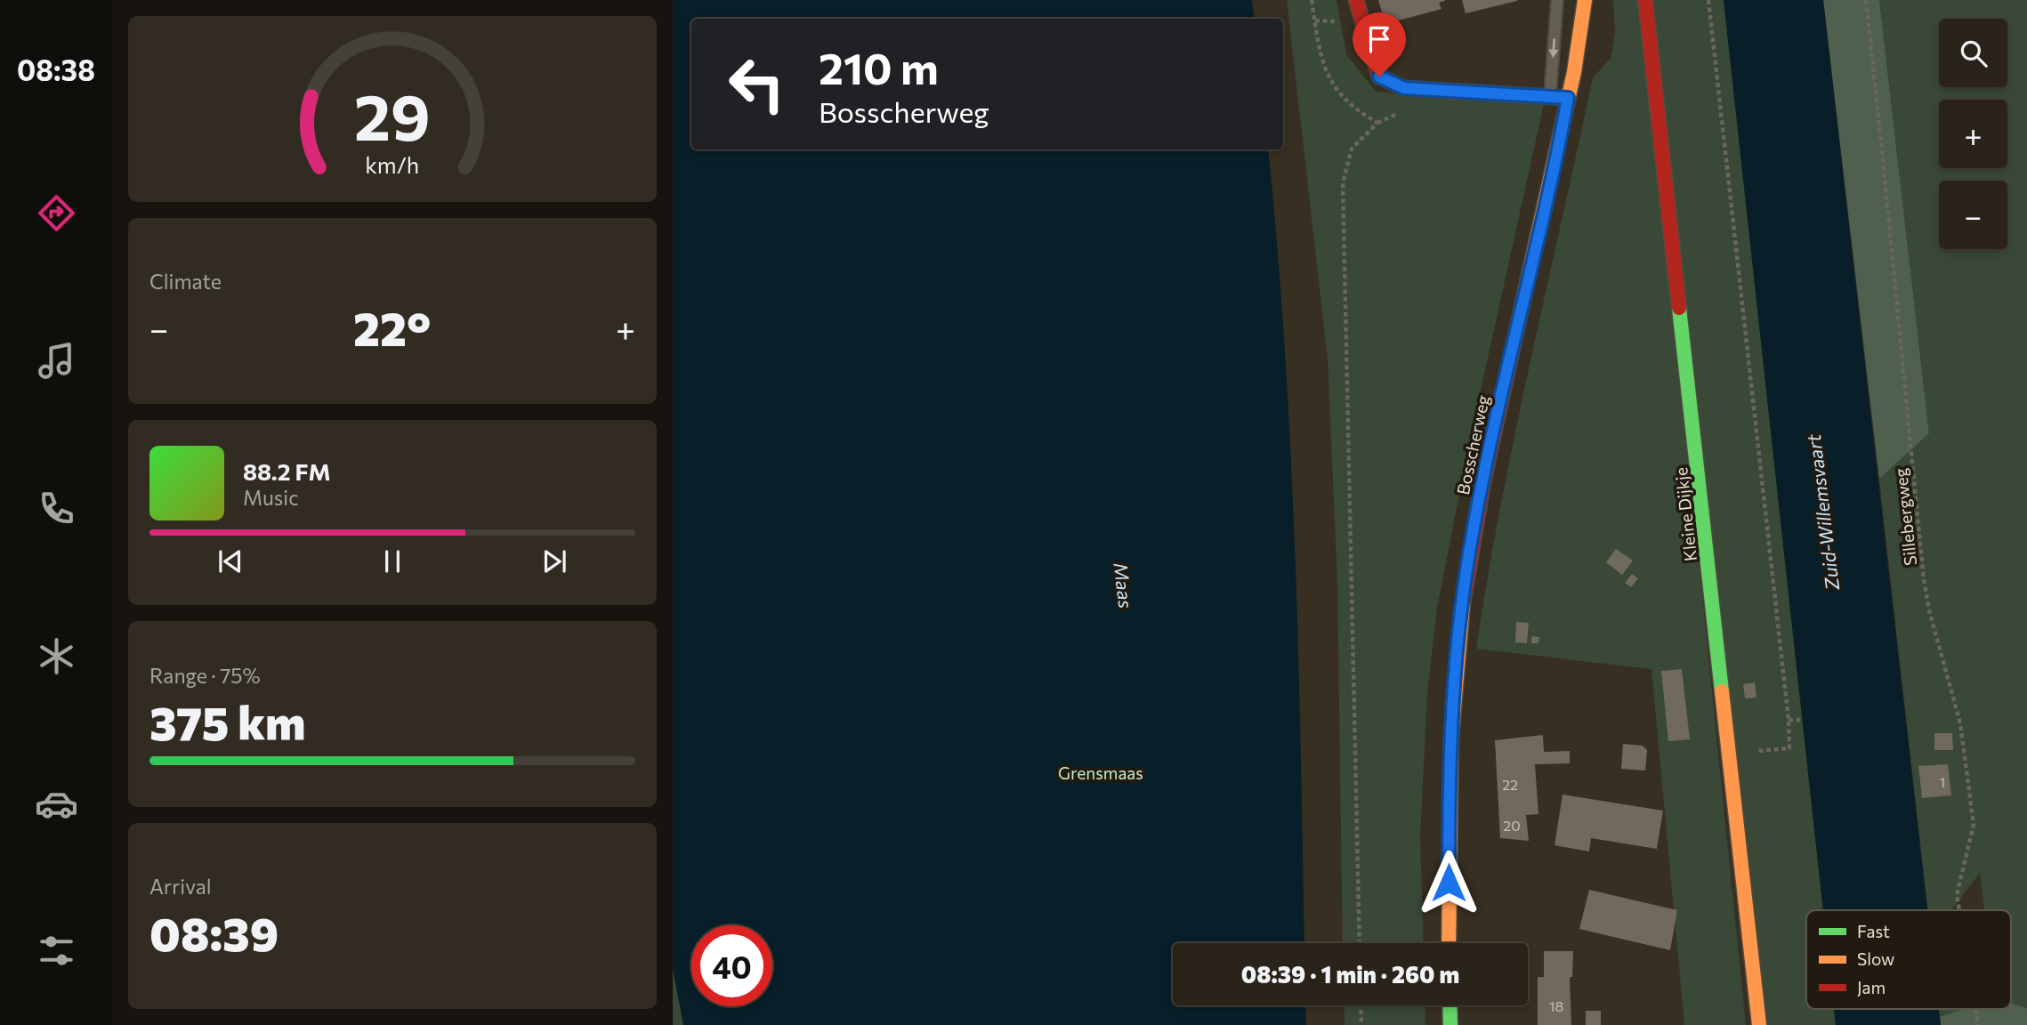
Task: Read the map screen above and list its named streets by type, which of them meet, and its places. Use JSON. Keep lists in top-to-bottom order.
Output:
{
  "streets": {
    "street": ["Bosscherweg", "Kleine Dijkje"],
    "path": ["Sillebergweg"]
  },
  "water": ["Zuid-Willemsvaart", "Maas"],
  "parks": ["Grensmaas"],
  "house_numbers": [
    "1",
    "22",
    "20",
    "18"
  ],
  "legend": ["Fast", "Slow", "Jam"],
  "page": {
    "tabs": "08:38",
    "map_buttons": ["+", "−"],
    "turn": ["210 m", "Bosscherweg"],
    "tile": [
      "Climate",
      ["Range · 75%", "375 km"],
      ["Arrival", "08:39"]
    ],
    "heat": ["−", "22°", "+"],
    "song": ["88.2 FM", "Music"],
    "limit": "40",
    "trip": "08:39 · 1 min · 260 m",
    "gauge": ["29", "km/h"]
  }
}
